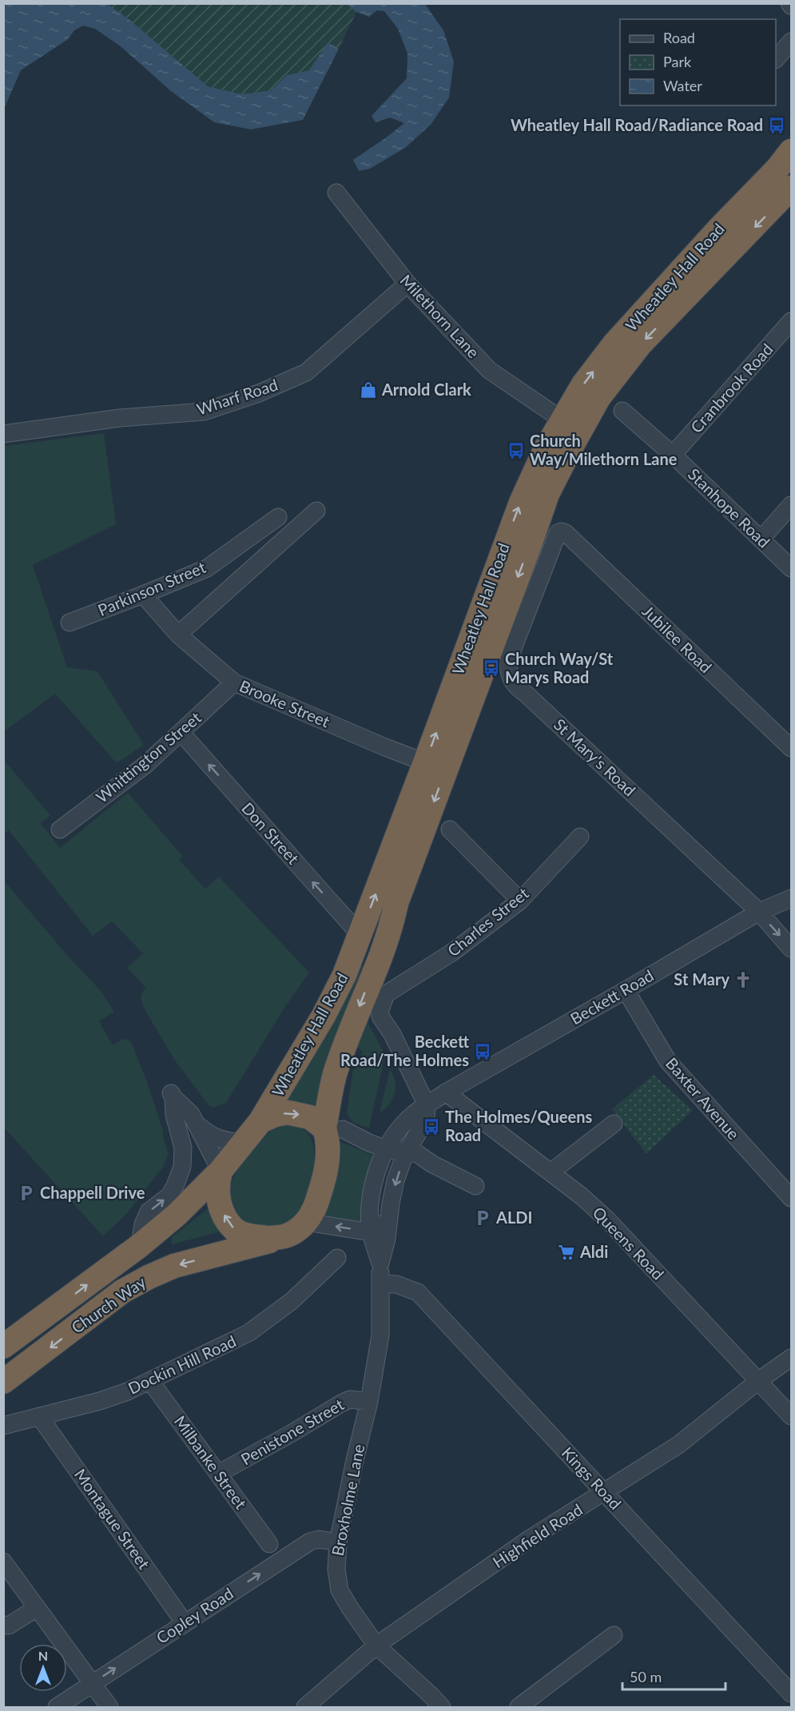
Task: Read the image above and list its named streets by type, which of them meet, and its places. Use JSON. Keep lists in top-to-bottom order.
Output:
{
  "streets": {
    "highway": ["Wheatley Hall Road", "Church Way"],
    "street": [
      "Milethorn Lane",
      "Cranbrook Road",
      "Wharf Road",
      "Stanhope Road",
      "Parkinson Street",
      "Jubilee Road",
      "Brooke Street",
      "Whittington Street",
      "St Mary's Road",
      "Don Street",
      "Charles Street",
      "Beckett Road",
      "Baxter Avenue",
      "Queens Road",
      "Dockin Hill Road",
      "Penistone Street",
      "Milbanke Street",
      "Kings Road",
      "Broxholme Lane",
      "Montague Street",
      "Highfield Road",
      "Copley Road"
    ]
  },
  "crossings": [
    ["Wheatley Hall Road", "Milethorn Lane"],
    ["Wheatley Hall Road", "Brooke Street"],
    ["Wheatley Hall Road", "Don Street"],
    ["Wheatley Hall Road", "Church Way"],
    ["Milethorn Lane", "Wharf Road"],
    ["Cranbrook Road", "Stanhope Road"],
    ["Parkinson Street", "Brooke Street"],
    ["Jubilee Road", "St Mary's Road"],
    ["Brooke Street", "Whittington Street"],
    ["Whittington Street", "Don Street"],
    ["St Mary's Road", "Beckett Road"],
    ["Beckett Road", "Baxter Avenue"],
    ["Beckett Road", "Queens Road"],
    ["Beckett Road", "Broxholme Lane"],
    ["Queens Road", "Highfield Road"],
    ["Dockin Hill Road", "Milbanke Street"],
    ["Dockin Hill Road", "Montague Street"],
    ["Penistone Street", "Milbanke Street"],
    ["Penistone Street", "Broxholme Lane"],
    ["Kings Road", "Broxholme Lane"],
    ["Kings Road", "Highfield Road"],
    ["Broxholme Lane", "Highfield Road"],
    ["Broxholme Lane", "Copley Road"],
    ["Montague Street", "Copley Road"]
  ],
  "one_way": ["Don Street", "Copley Road"],
  "places": {
    "bus stop": [
      "Wheatley Hall Road/Radiance Road",
      "Church Way/Milethorn Lane",
      "Church Way/St Marys Road",
      "Beckett Road/The Holmes",
      "The Holmes/Queens Road"
    ],
    "shop": ["Arnold Clark"],
    "church": ["St Mary"],
    "parking": ["Chappell Drive", "ALDI"],
    "supermarket": ["Aldi"]
  },
  "legend": ["Road", "Park", "Water"],
  "scale_bar": "50 m",
  "north": "top"
}
